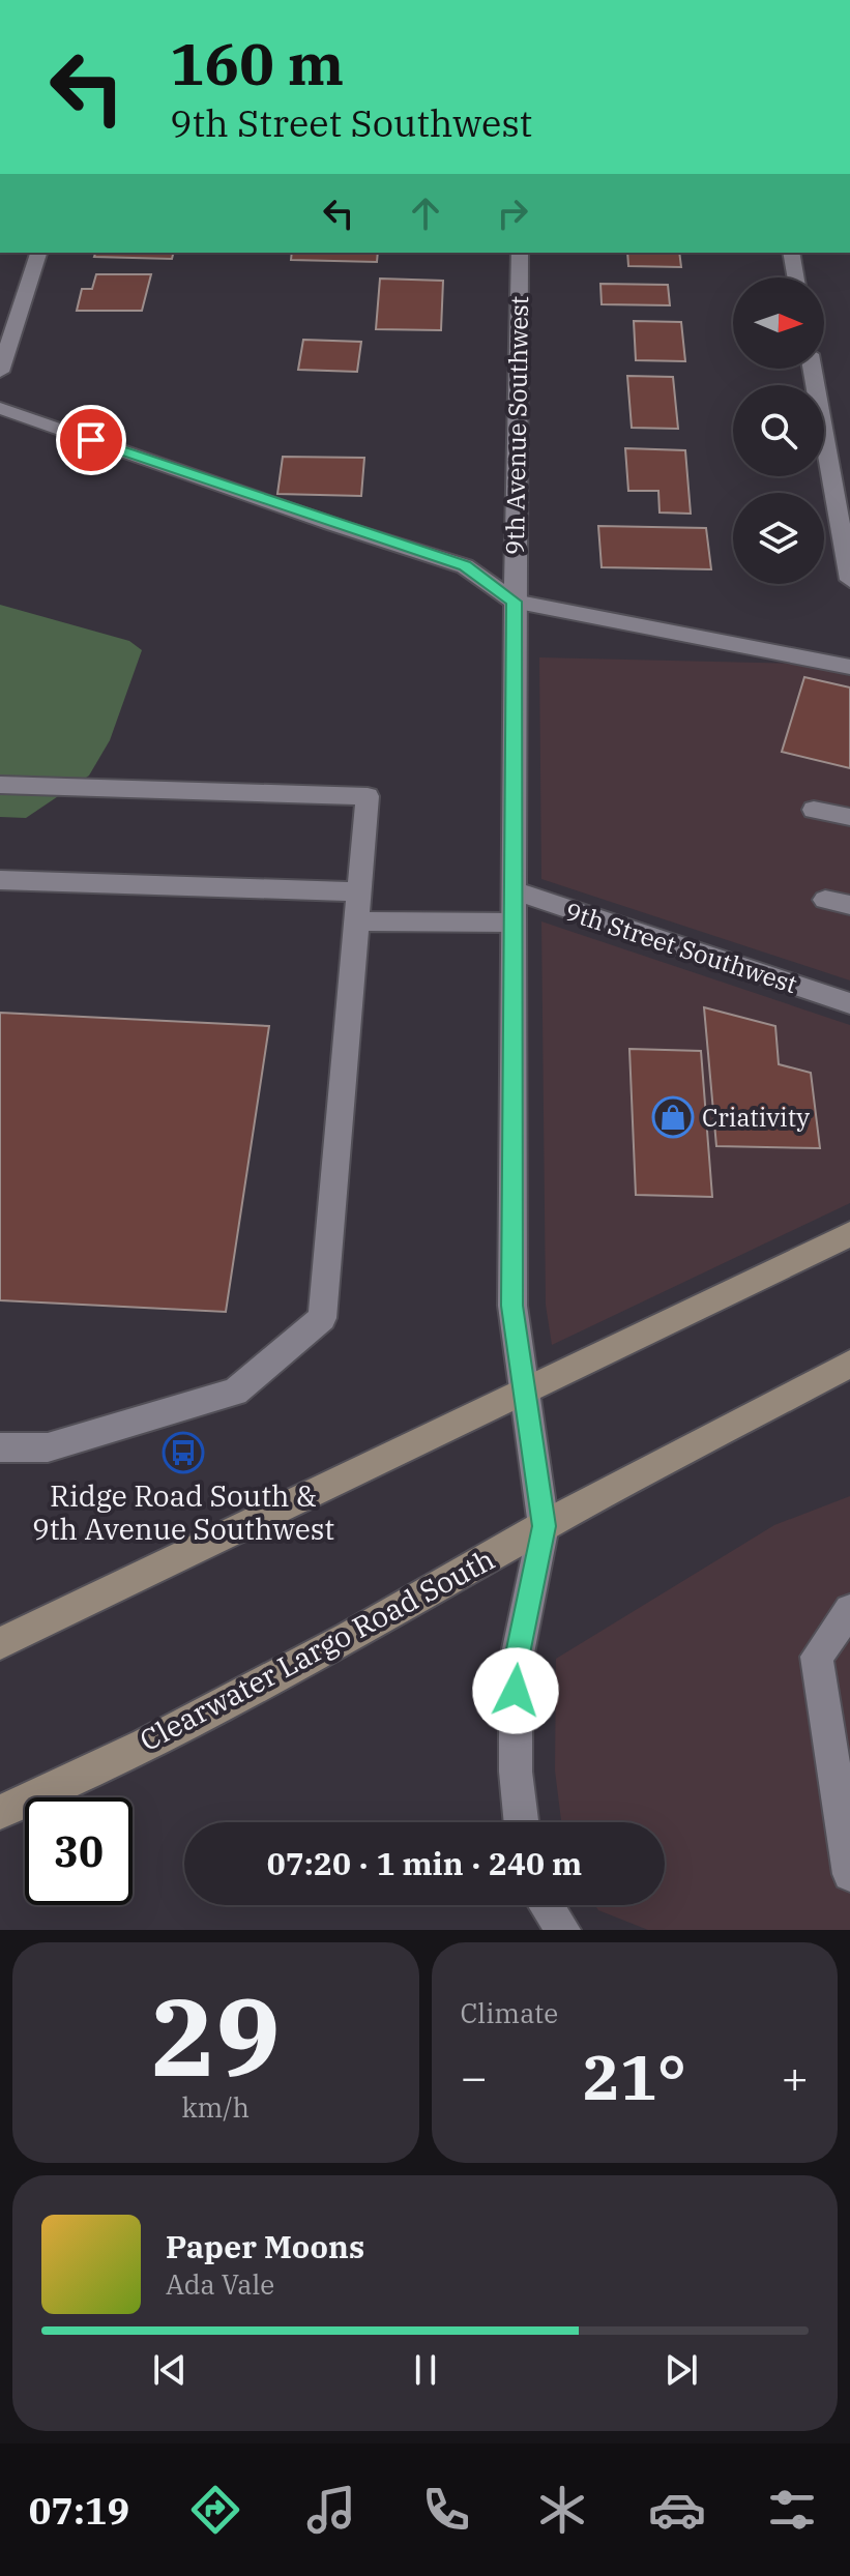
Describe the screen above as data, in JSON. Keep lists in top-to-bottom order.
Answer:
{
  "streets": {
    "main road": ["Clearwater Largo Road South"],
    "street": ["9th Avenue Southwest", "9th Street Southwest"]
  },
  "crossings": [
    ["9th Avenue Southwest", "9th Street Southwest"],
    ["9th Avenue Southwest", "Clearwater Largo Road South"]
  ],
  "places": {
    "shop": ["Criativity"],
    "bus stop": ["Ridge Road South & 9th Avenue Southwest"]
  },
  "north": "right",
  "page": {
    "turn": ["160 m", "9th Street Southwest"],
    "limit": "30",
    "trip": "07:20 · 1 min · 240 m",
    "tile": [
      ["29", "km/h"],
      "Climate"
    ],
    "heat": ["−", "21°", "+"],
    "song": ["Paper Moons", "Ada Vale"],
    "tabs": "07:19"
  }
}
